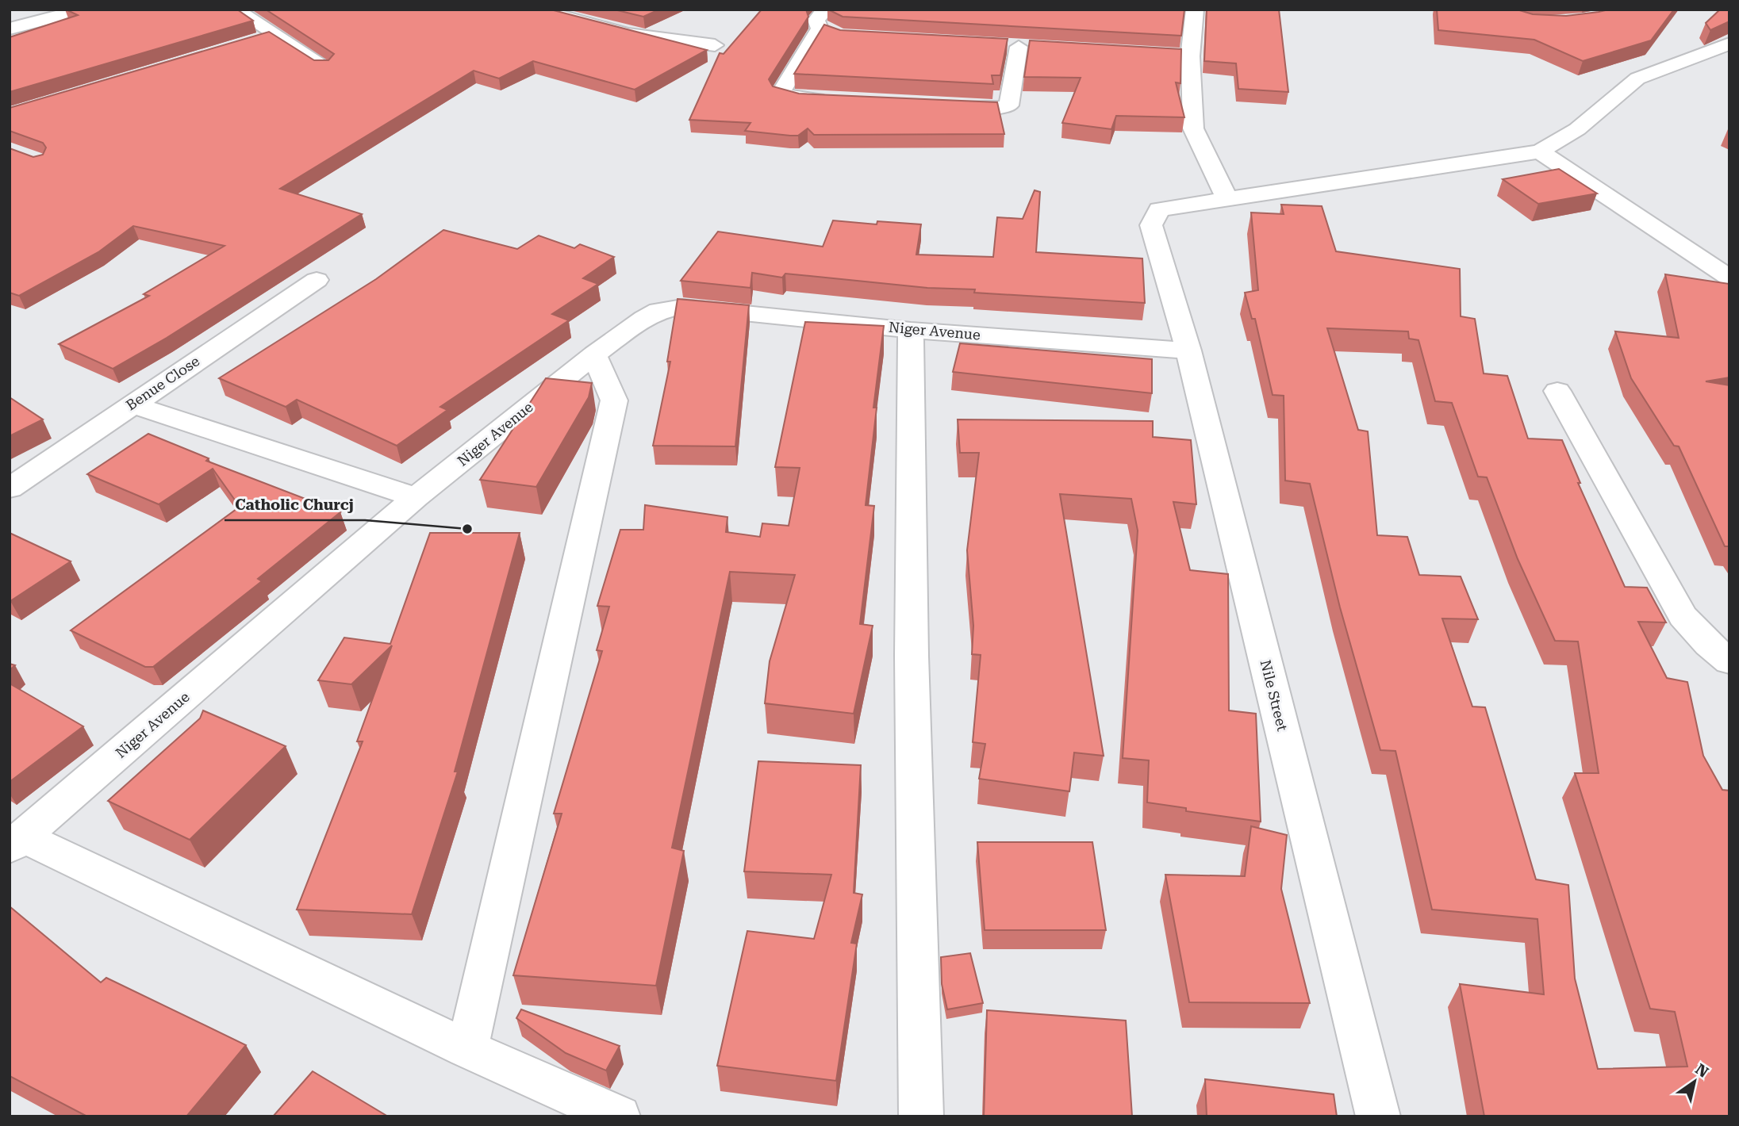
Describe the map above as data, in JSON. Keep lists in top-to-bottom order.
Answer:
{
  "streets": {
    "street": ["Niger Avenue", "Benue Close", "Nile Street"]
  },
  "crossings": [
    ["Niger Avenue", "Nile Street"]
  ],
  "places": ["Catholic Churcj"],
  "north": "top right"
}
